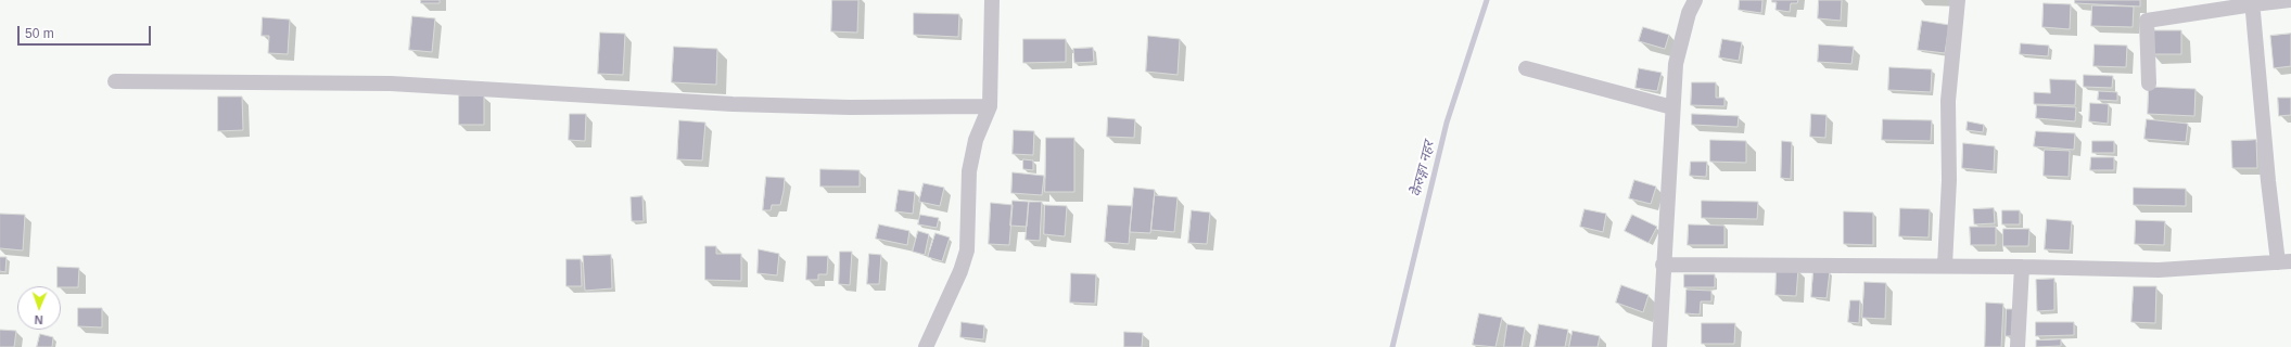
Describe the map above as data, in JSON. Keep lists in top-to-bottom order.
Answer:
{
  "water": ["केेरुङ्गा नहर"],
  "scale_bar": "50 m",
  "north": "bottom"
}
